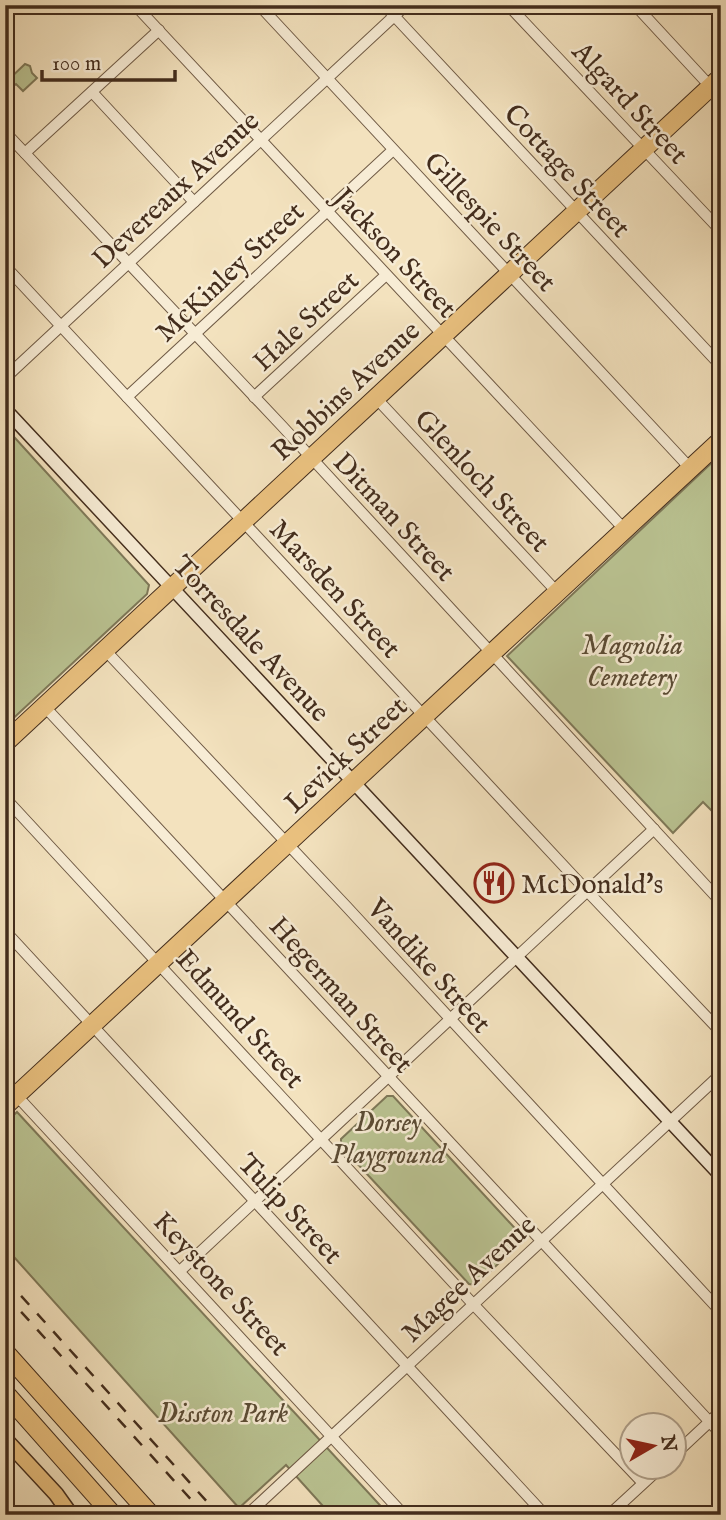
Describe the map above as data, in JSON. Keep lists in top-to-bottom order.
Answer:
{
  "streets": {
    "highway": ["Robbins Avenue", "Levick Street"],
    "street": [
      "Algard Street",
      "Cottage Street",
      "Devereaux Avenue",
      "Gillespie Street",
      "Jackson Street",
      "McKinley Street",
      "Hale Street",
      "Glenloch Street",
      "Ditman Street",
      "Marsden Street",
      "Torresdale Avenue",
      "Vandike Street",
      "Hegerman Street",
      "Edmund Street",
      "Tulip Street",
      "Magee Avenue",
      "Keystone Street"
    ]
  },
  "crossings": [
    ["Algard Street", "Robbins Avenue"],
    ["Cottage Street", "Devereaux Avenue"],
    ["Cottage Street", "Robbins Avenue"],
    ["Devereaux Avenue", "Gillespie Street"],
    ["Devereaux Avenue", "Jackson Street"],
    ["Devereaux Avenue", "Ditman Street"],
    ["Devereaux Avenue", "Marsden Street"],
    ["Gillespie Street", "McKinley Street"],
    ["Gillespie Street", "Robbins Avenue"],
    ["Gillespie Street", "Levick Street"],
    ["Jackson Street", "McKinley Street"],
    ["Jackson Street", "Hale Street"],
    ["Jackson Street", "Robbins Avenue"],
    ["Jackson Street", "Levick Street"],
    ["McKinley Street", "Ditman Street"],
    ["McKinley Street", "Marsden Street"],
    ["Hale Street", "Ditman Street"],
    ["Robbins Avenue", "Glenloch Street"],
    ["Robbins Avenue", "Ditman Street"],
    ["Robbins Avenue", "Marsden Street"],
    ["Robbins Avenue", "Torresdale Avenue"],
    ["Robbins Avenue", "Vandike Street"],
    ["Robbins Avenue", "Hegerman Street"],
    ["Glenloch Street", "Levick Street"],
    ["Ditman Street", "Levick Street"],
    ["Marsden Street", "Levick Street"],
    ["Torresdale Avenue", "Levick Street"],
    ["Torresdale Avenue", "Magee Avenue"],
    ["Levick Street", "Vandike Street"],
    ["Levick Street", "Hegerman Street"],
    ["Levick Street", "Edmund Street"],
    ["Levick Street", "Tulip Street"],
    ["Levick Street", "Keystone Street"],
    ["Vandike Street", "Magee Avenue"],
    ["Hegerman Street", "Magee Avenue"],
    ["Edmund Street", "Magee Avenue"],
    ["Tulip Street", "Magee Avenue"],
    ["Magee Avenue", "Keystone Street"]
  ],
  "parks": ["Magnolia Cemetery", "Dorsey Playground", "Disston Park"],
  "places": {
    "restaurant": ["McDonald's"]
  },
  "scale_bar": "100 m",
  "north": "right"
}
